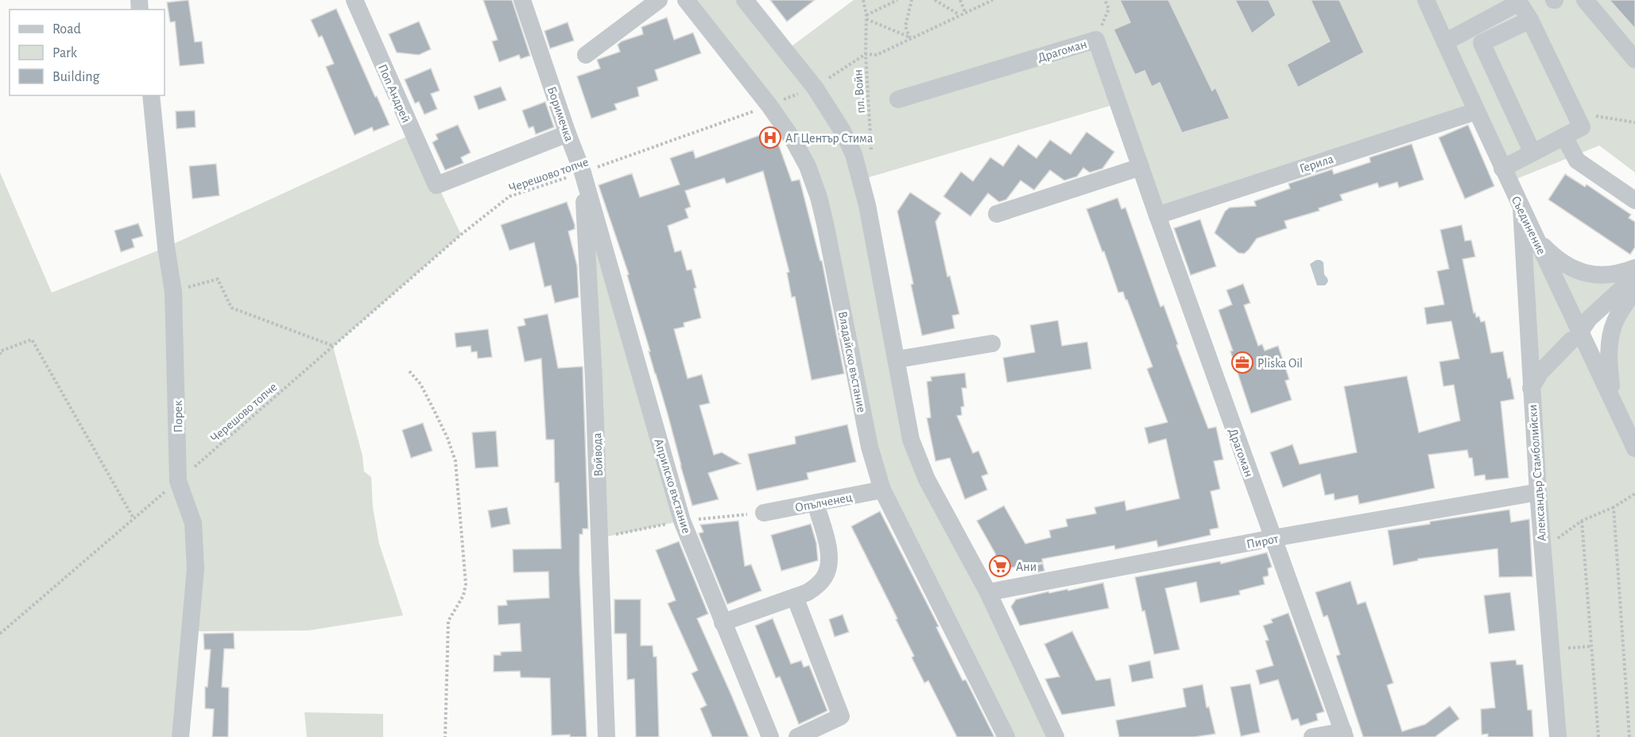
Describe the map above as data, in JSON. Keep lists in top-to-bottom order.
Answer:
{
  "streets": {
    "street": [
      "Драгоман",
      "Поп Андрей",
      "Боримечка",
      "Герила",
      "Съединение",
      "Владайско въстание",
      "Порек",
      "Войвода",
      "Александър Стамболийски",
      "Априлско въстание",
      "Опълченец",
      "Пирот"
    ],
    "path": ["пл. Войн", "Черешово топче"]
  },
  "crossings": [
    ["Драгоман", "Герила"],
    ["Драгоман", "Пирот"],
    ["пл. Войн", "Черешово топче"],
    ["Поп Андрей", "Боримечка"],
    ["Боримечка", "Черешово топче"],
    ["Боримечка", "Войвода"],
    ["Боримечка", "Априлско въстание"],
    ["Герила", "Съединение"],
    ["Черешово топче", "Владайско въстание"],
    ["Черешово топче", "Порек"],
    ["Черешово топче", "Войвода"],
    ["Съединение", "Александър Стамболийски"],
    ["Владайско въстание", "Опълченец"],
    ["Александър Стамболийски", "Пирот"]
  ],
  "places": {
    "hospital": ["АГ Център Стима"],
    "office": ["Pliska Oil"],
    "supermarket": ["Ани"]
  },
  "legend": ["Road", "Park", "Building"]
}
